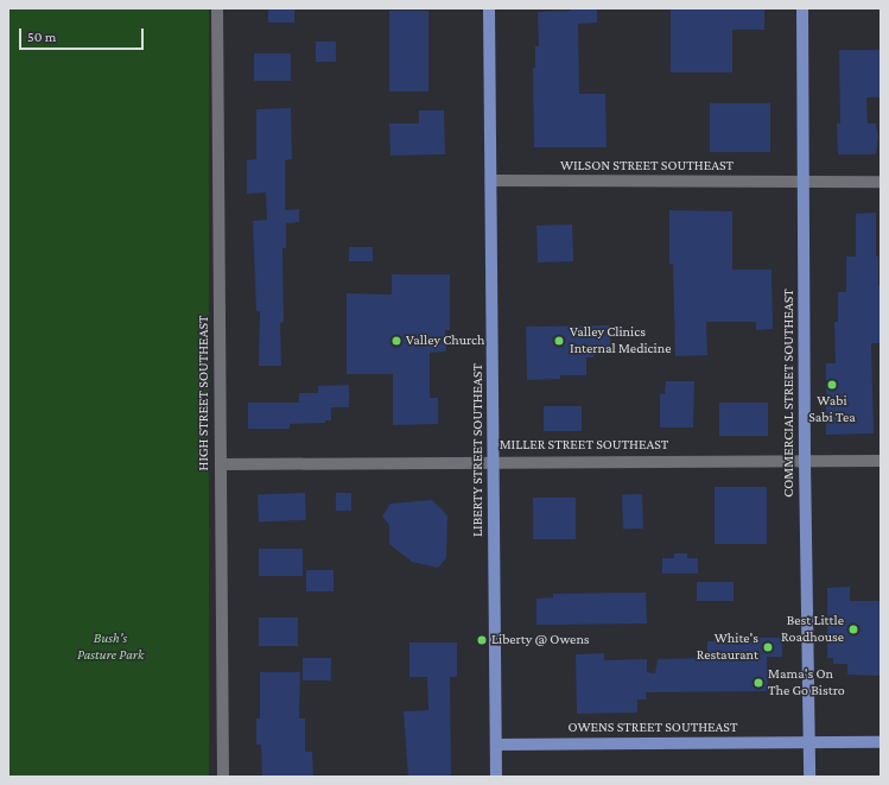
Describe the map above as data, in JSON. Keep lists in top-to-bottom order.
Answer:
{
  "streets": {
    "main road": ["COMMERCIAL STREET SOUTHEAST", "LIBERTY STREET SOUTHEAST", "OWENS STREET SOUTHEAST"],
    "street": ["WILSON STREET SOUTHEAST", "HIGH STREET SOUTHEAST", "MILLER STREET SOUTHEAST"]
  },
  "crossings": [
    ["WILSON STREET SOUTHEAST", "COMMERCIAL STREET SOUTHEAST"],
    ["WILSON STREET SOUTHEAST", "LIBERTY STREET SOUTHEAST"],
    ["HIGH STREET SOUTHEAST", "MILLER STREET SOUTHEAST"],
    ["COMMERCIAL STREET SOUTHEAST", "MILLER STREET SOUTHEAST"],
    ["COMMERCIAL STREET SOUTHEAST", "OWENS STREET SOUTHEAST"],
    ["MILLER STREET SOUTHEAST", "LIBERTY STREET SOUTHEAST"],
    ["LIBERTY STREET SOUTHEAST", "OWENS STREET SOUTHEAST"]
  ],
  "parks": ["Bush's Pasture Park"],
  "places": [
    "Valley Church",
    "Valley Clinics Internal Medicine",
    "Wabi Sabi Tea",
    "Best Little Roadhouse",
    "Liberty @ Owens",
    "White's Restaurant",
    "Mama's On The Go Bistro"
  ],
  "scale_bar": "50 m"
}
